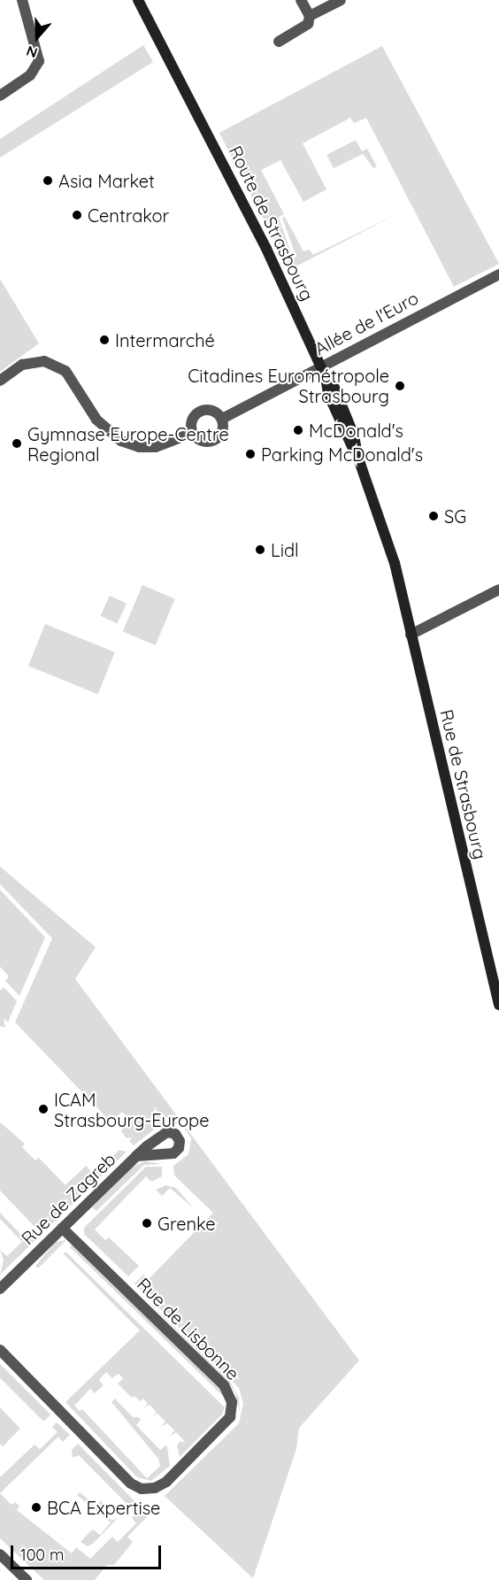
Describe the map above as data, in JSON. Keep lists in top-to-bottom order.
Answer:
{
  "streets": {
    "main road": ["Route de Strasbourg", "Rue de Strasbourg"],
    "street": ["Allée de l'Euro", "Rue de Zagreb", "Rue de Lisbonne"]
  },
  "crossings": [
    ["Route de Strasbourg", "Allée de l'Euro"],
    ["Route de Strasbourg", "Rue de Strasbourg"],
    ["Rue de Zagreb", "Rue de Lisbonne"]
  ],
  "places": [
    "Asia Market",
    "Centrakor",
    "Intermarché",
    "Citadines Eurométropole Strasbourg",
    "McDonald's",
    "Gymnase Europe-Centre Regional",
    "Parking McDonald's",
    "SG",
    "Lidl",
    "ICAM Strasbourg-Europe",
    "Grenke",
    "BCA Expertise"
  ],
  "scale_bar": "100 m",
  "north": "bottom"
}
